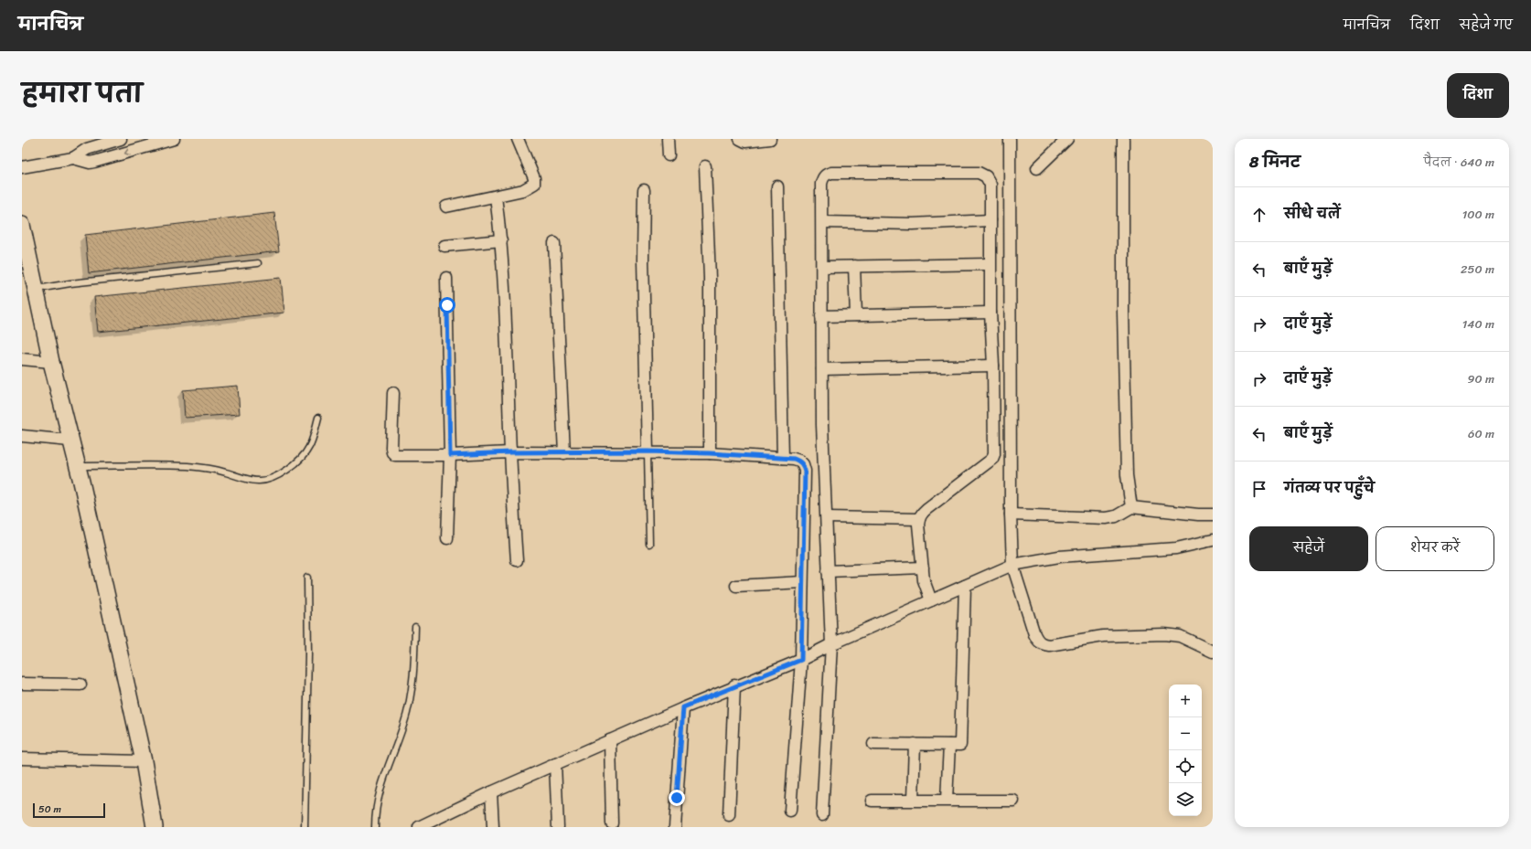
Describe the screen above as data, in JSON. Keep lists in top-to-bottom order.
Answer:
{
  "scale_bar": "50 m",
  "page": {
    "header": "मानचित्र",
    "nav": ["मानचित्र", "दिशा", "सहेजे गए"],
    "title": "हमारा पता",
    "buttons": [
      "दिशा",
      ["सहेजें", "शेयर करें"]
    ],
    "heading": ["8 मिनट", "पैदल · 640 m"],
    "list": [
      ["सीधे चलें", "100 m"],
      ["बाएँ मुड़ें", "250 m"],
      ["दाएँ मुड़ें", "140 m"],
      ["दाएँ मुड़ें", "90 m"],
      ["बाएँ मुड़ें", "60 m"],
      "गंतव्य पर पहुँचे"
    ],
    "map_buttons": ["+", "−"],
    "scale": "50 m"
  }
}
